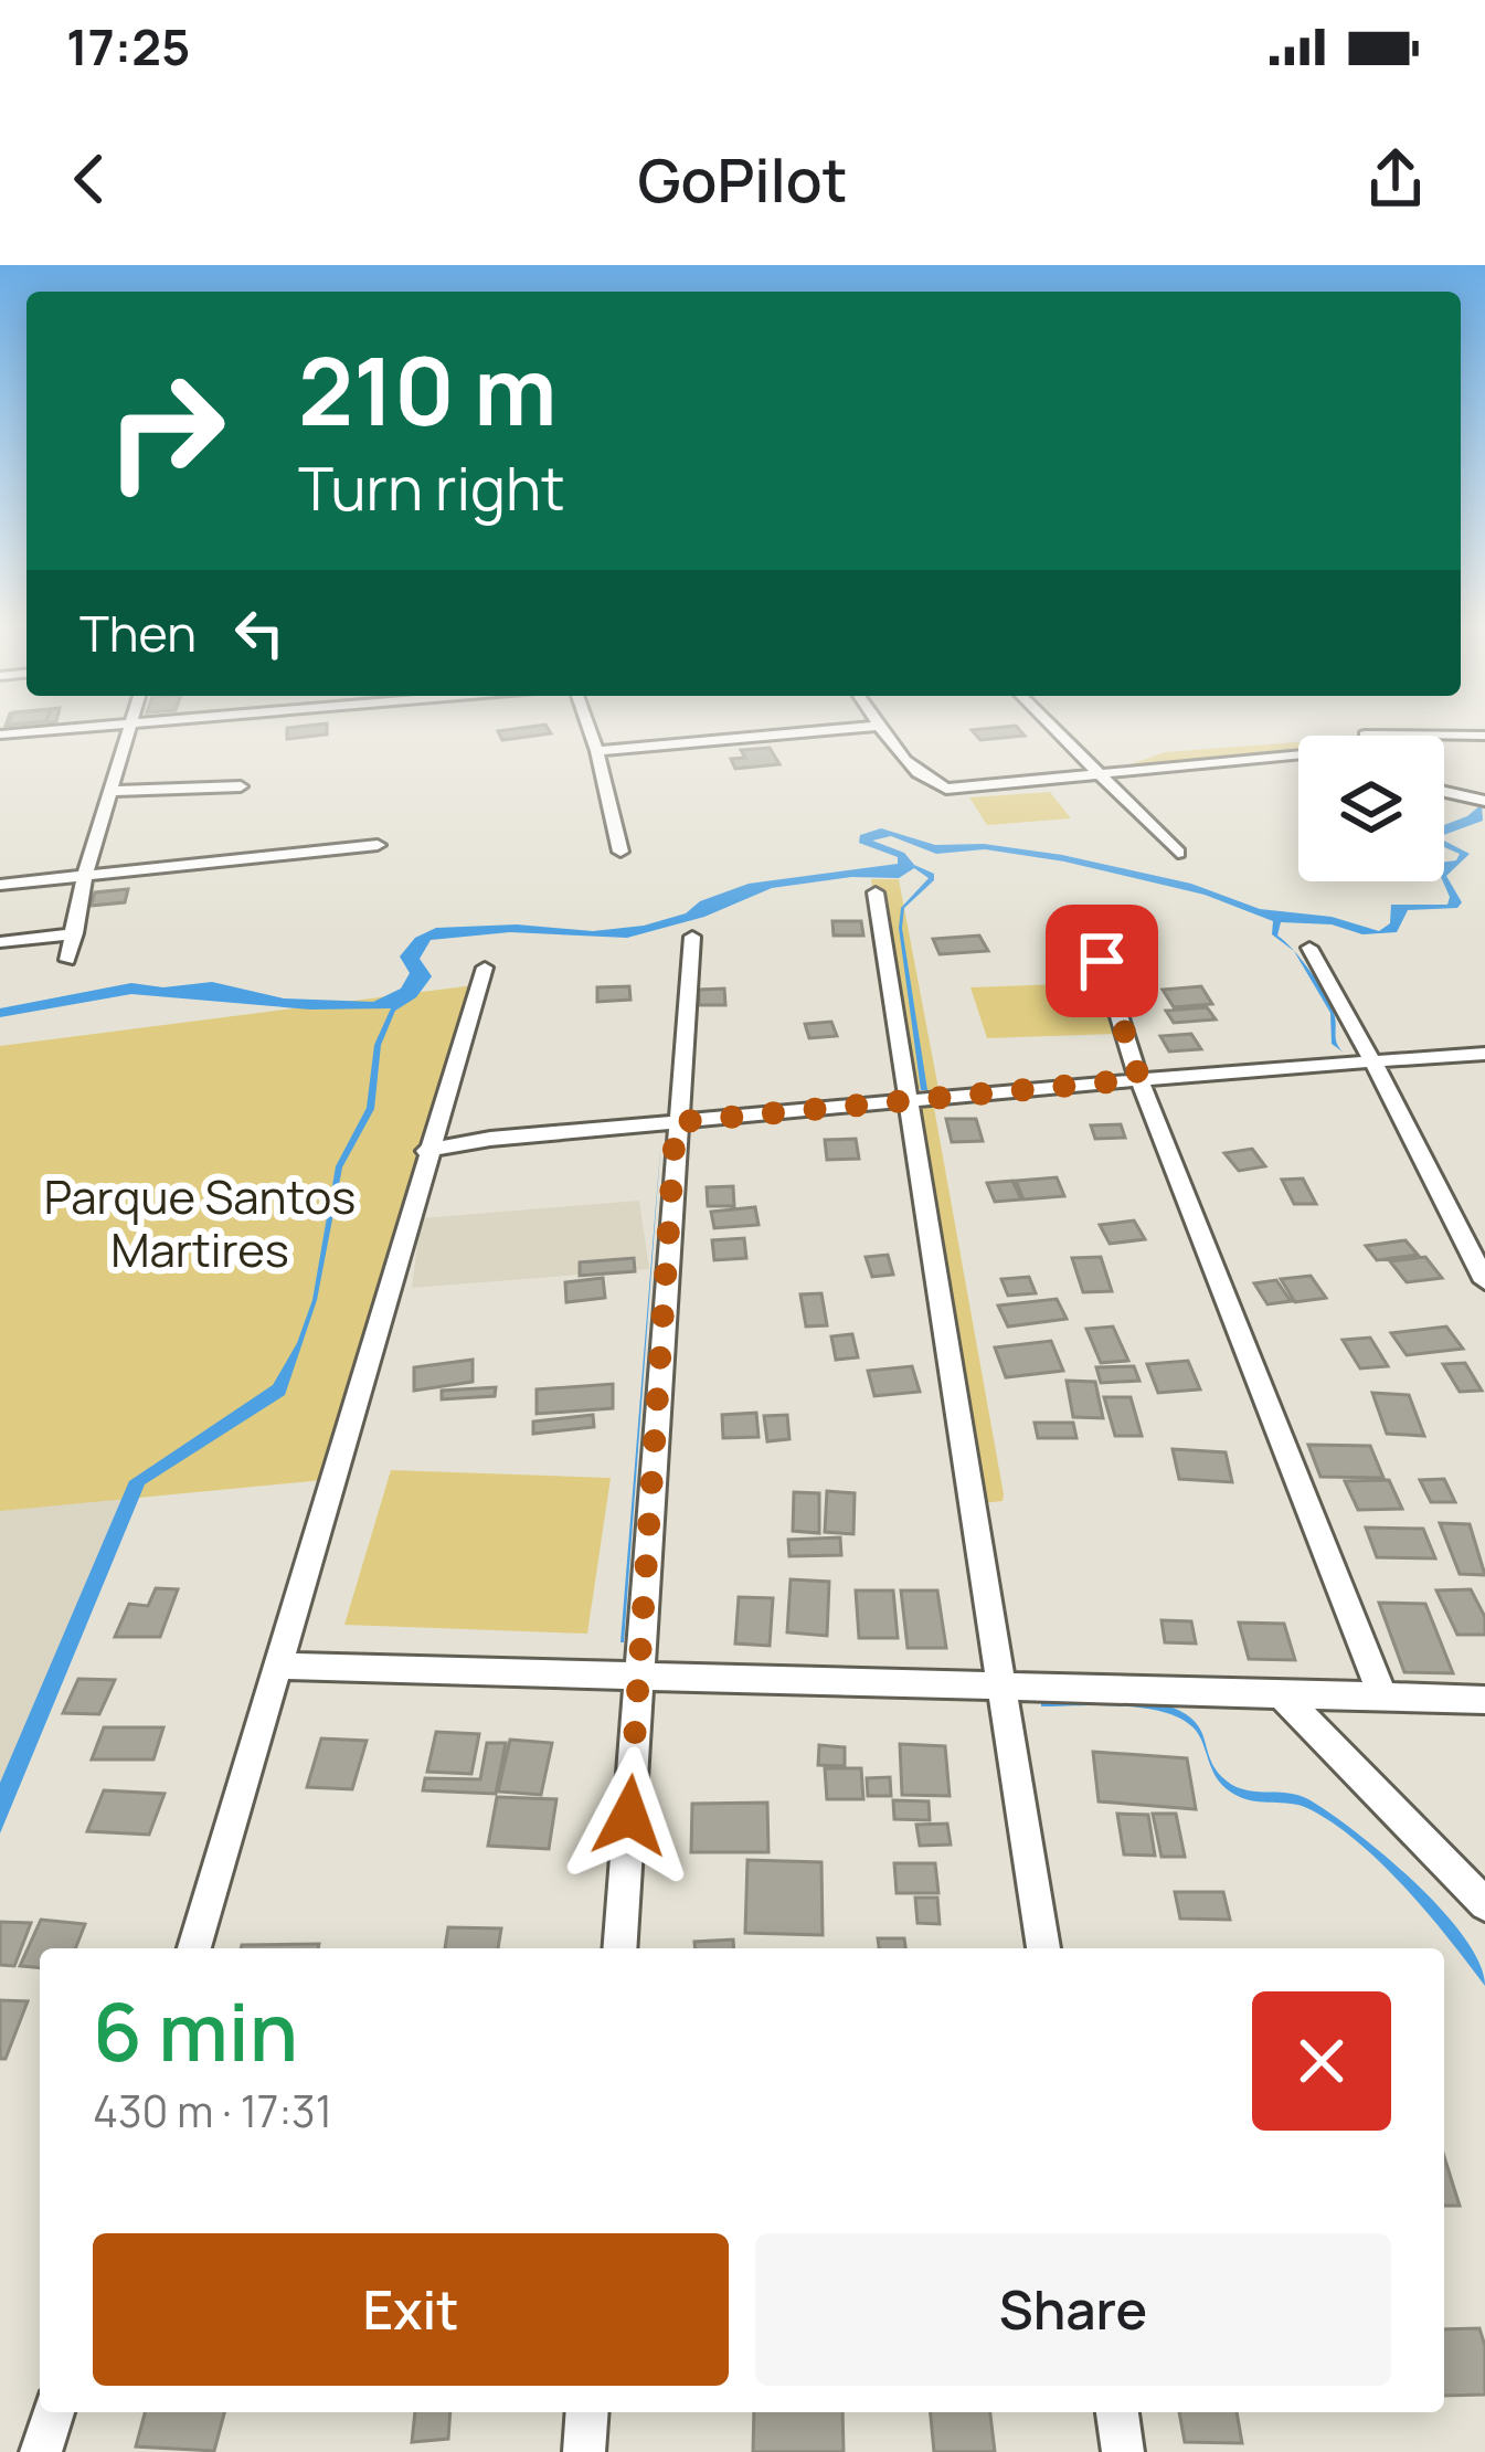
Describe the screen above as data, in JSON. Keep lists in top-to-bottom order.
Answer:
{
  "parks": ["Parque Santos Martires"],
  "page": {
    "status": "17:25",
    "header": "GoPilot",
    "turn": ["210 m", "Turn right"],
    "then": "Then",
    "heading": ["6 min", "430 m · 17:31"],
    "buttons": ["Exit", "Share"]
  }
}
